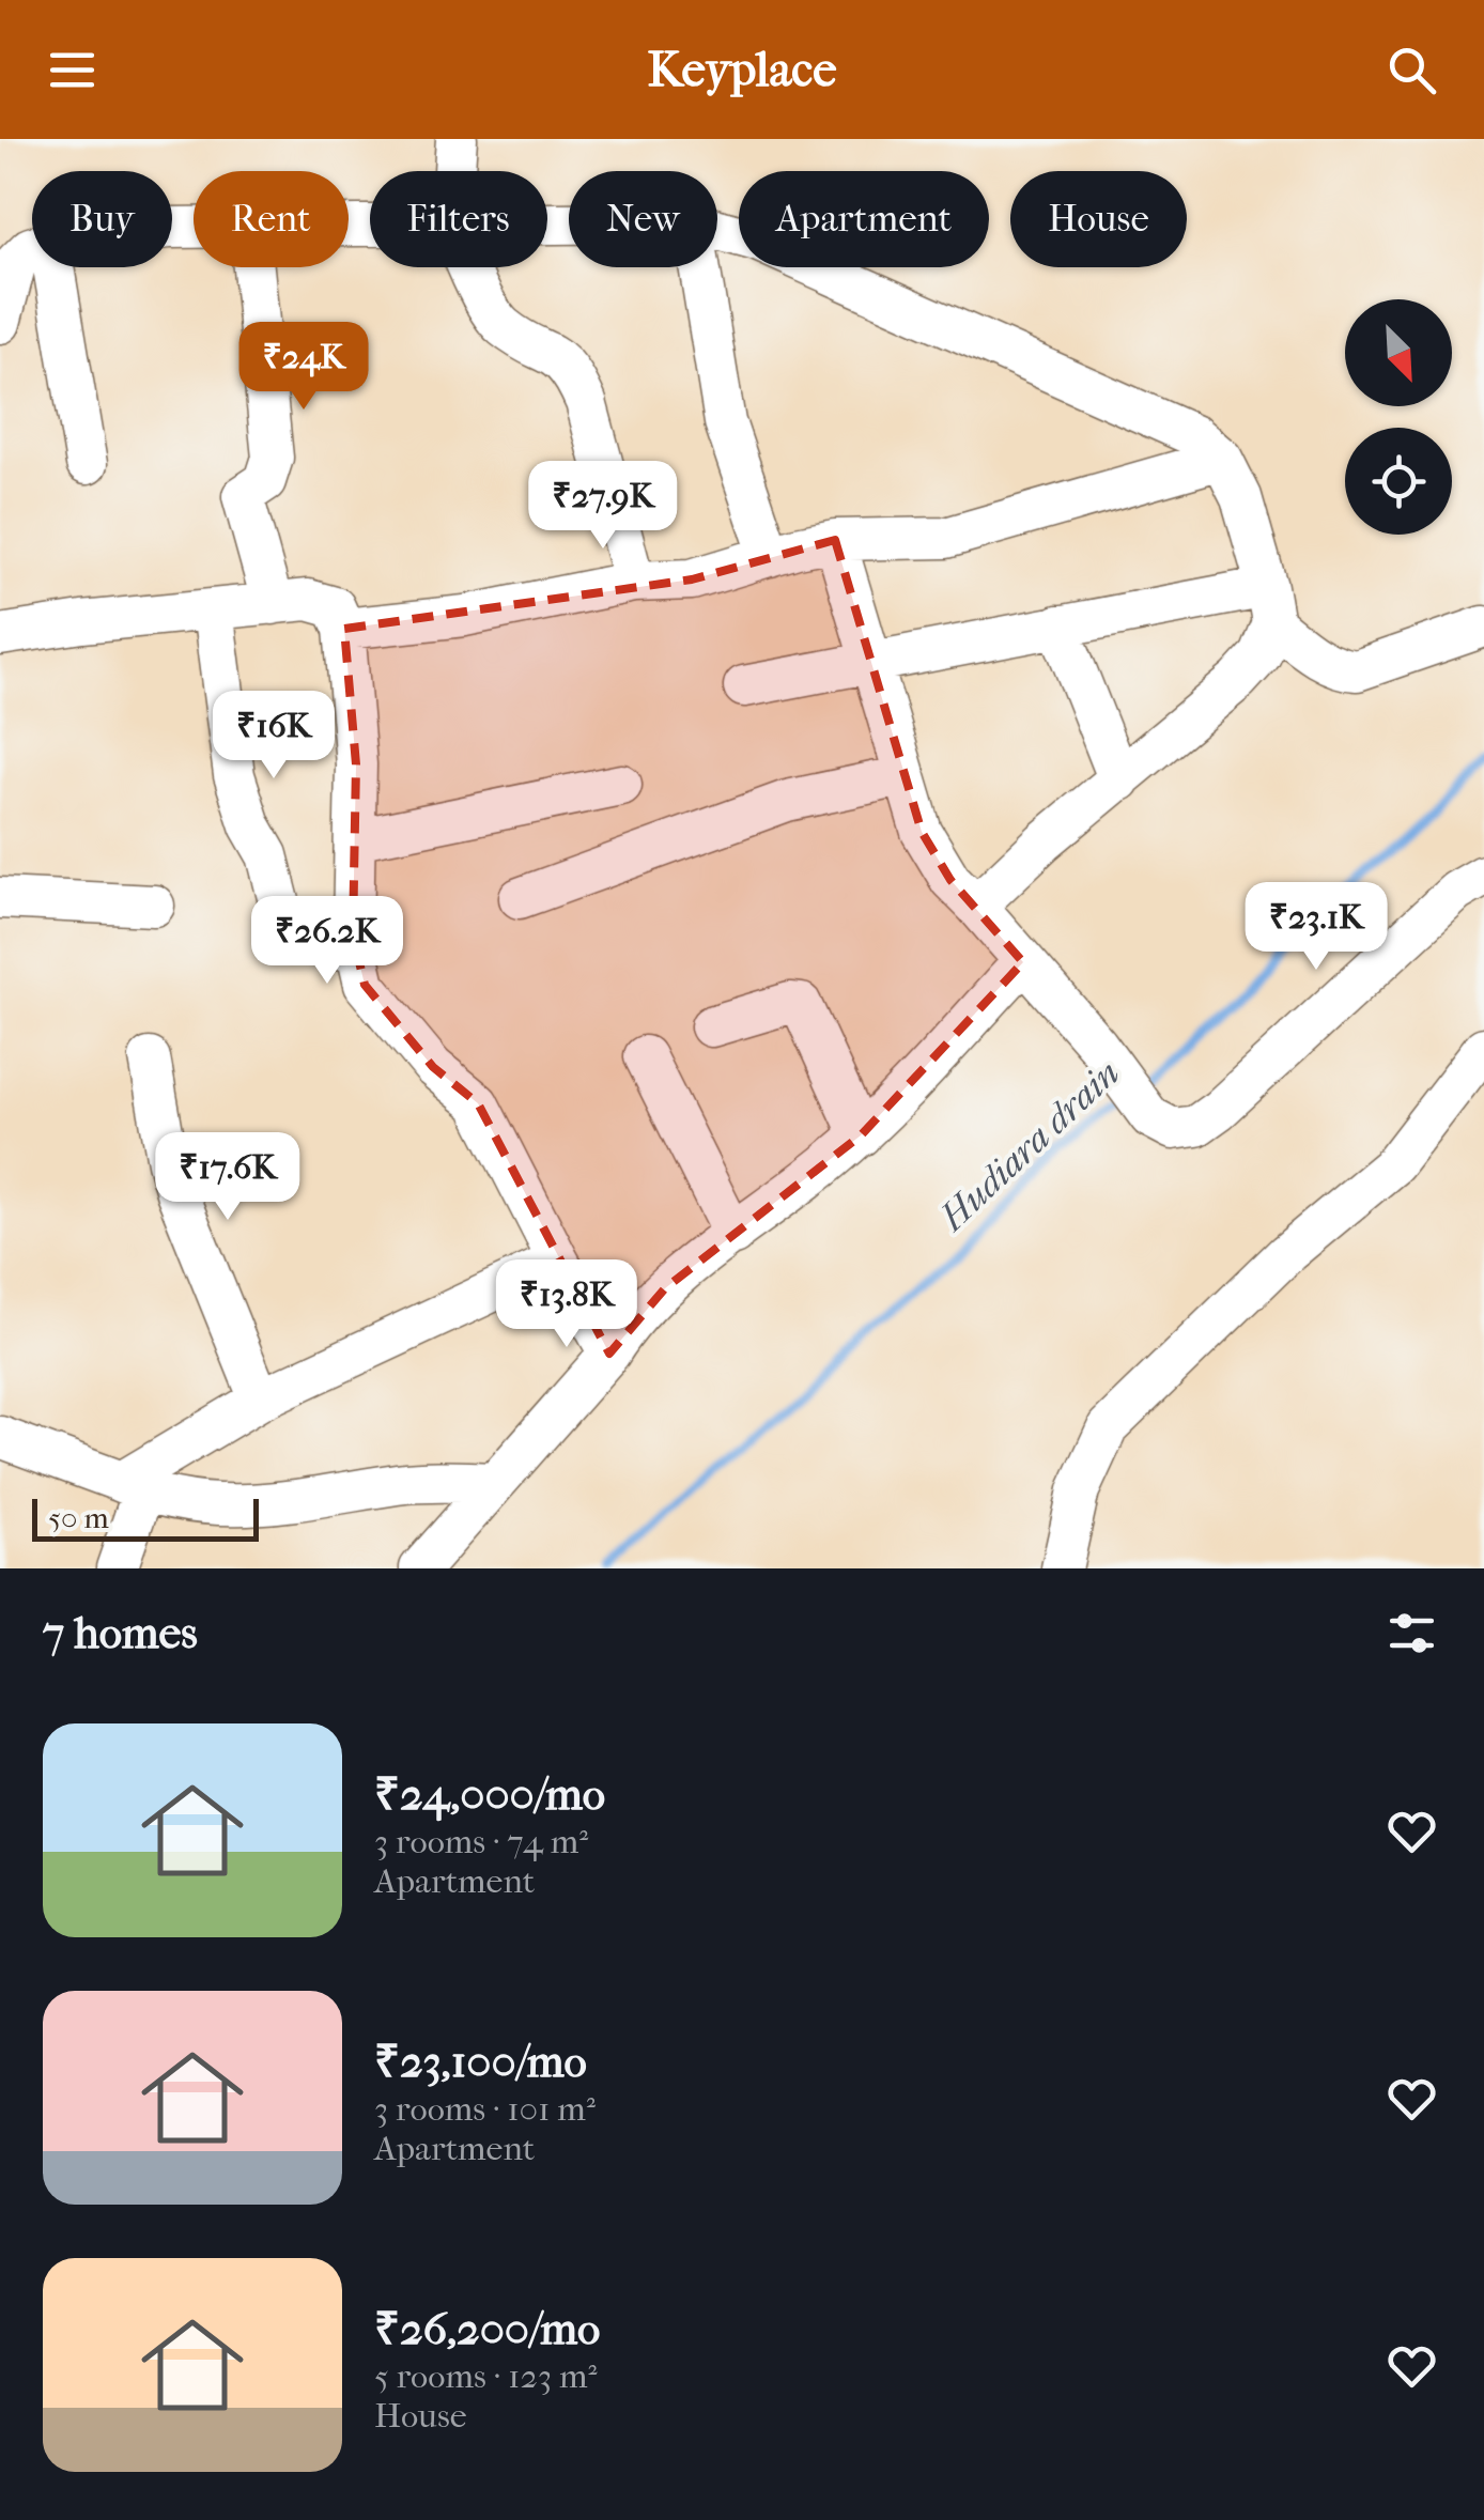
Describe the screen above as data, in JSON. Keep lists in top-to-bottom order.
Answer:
{
  "water": ["Hudiara drain"],
  "scale_bar": "50 m",
  "north": "bottom right",
  "page": {
    "header": "Keyplace",
    "chip": [
      "Buy",
      "Rent",
      "Filters",
      "New",
      "Apartment",
      "House"
    ],
    "price": [
      "₹24K",
      "₹27.9K",
      "₹16K",
      "₹23.1K",
      "₹26.2K",
      "₹17.6K",
      "₹13.8K"
    ],
    "scale": "50 m",
    "heading": "7 homes",
    "list": [
      {
        "name": "₹24,000/mo",
        "note": "3 rooms · 74 m² · Apartment"
      },
      {
        "name": "₹23,100/mo",
        "note": "3 rooms · 101 m² · Apartment"
      },
      {
        "name": "₹26,200/mo",
        "note": "5 rooms · 123 m² · House"
      }
    ]
  }
}
